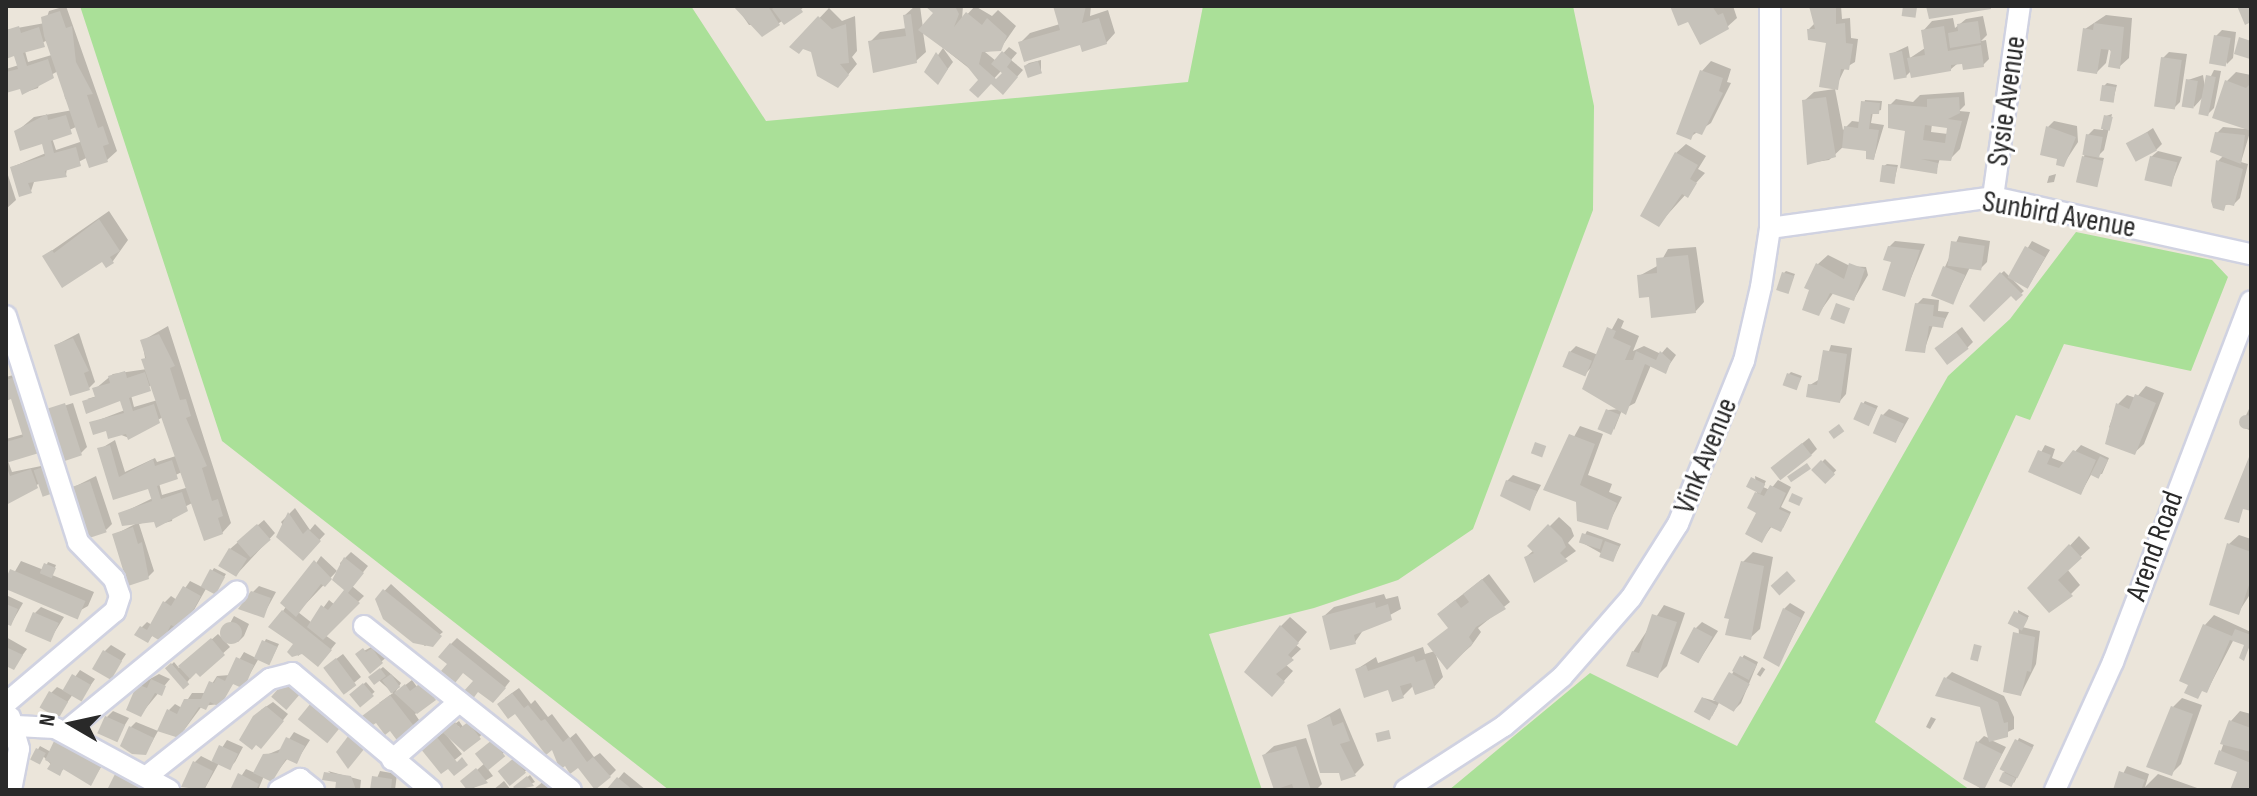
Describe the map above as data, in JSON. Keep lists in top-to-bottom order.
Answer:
{
  "streets": {
    "street": [
      "Sysie Avenue",
      "Sunbird Avenue",
      "Vink Avenue",
      "Arend Road"
    ]
  },
  "crossings": [
    ["Sysie Avenue", "Sunbird Avenue"],
    ["Sunbird Avenue", "Vink Avenue"]
  ],
  "north": "left"
}
